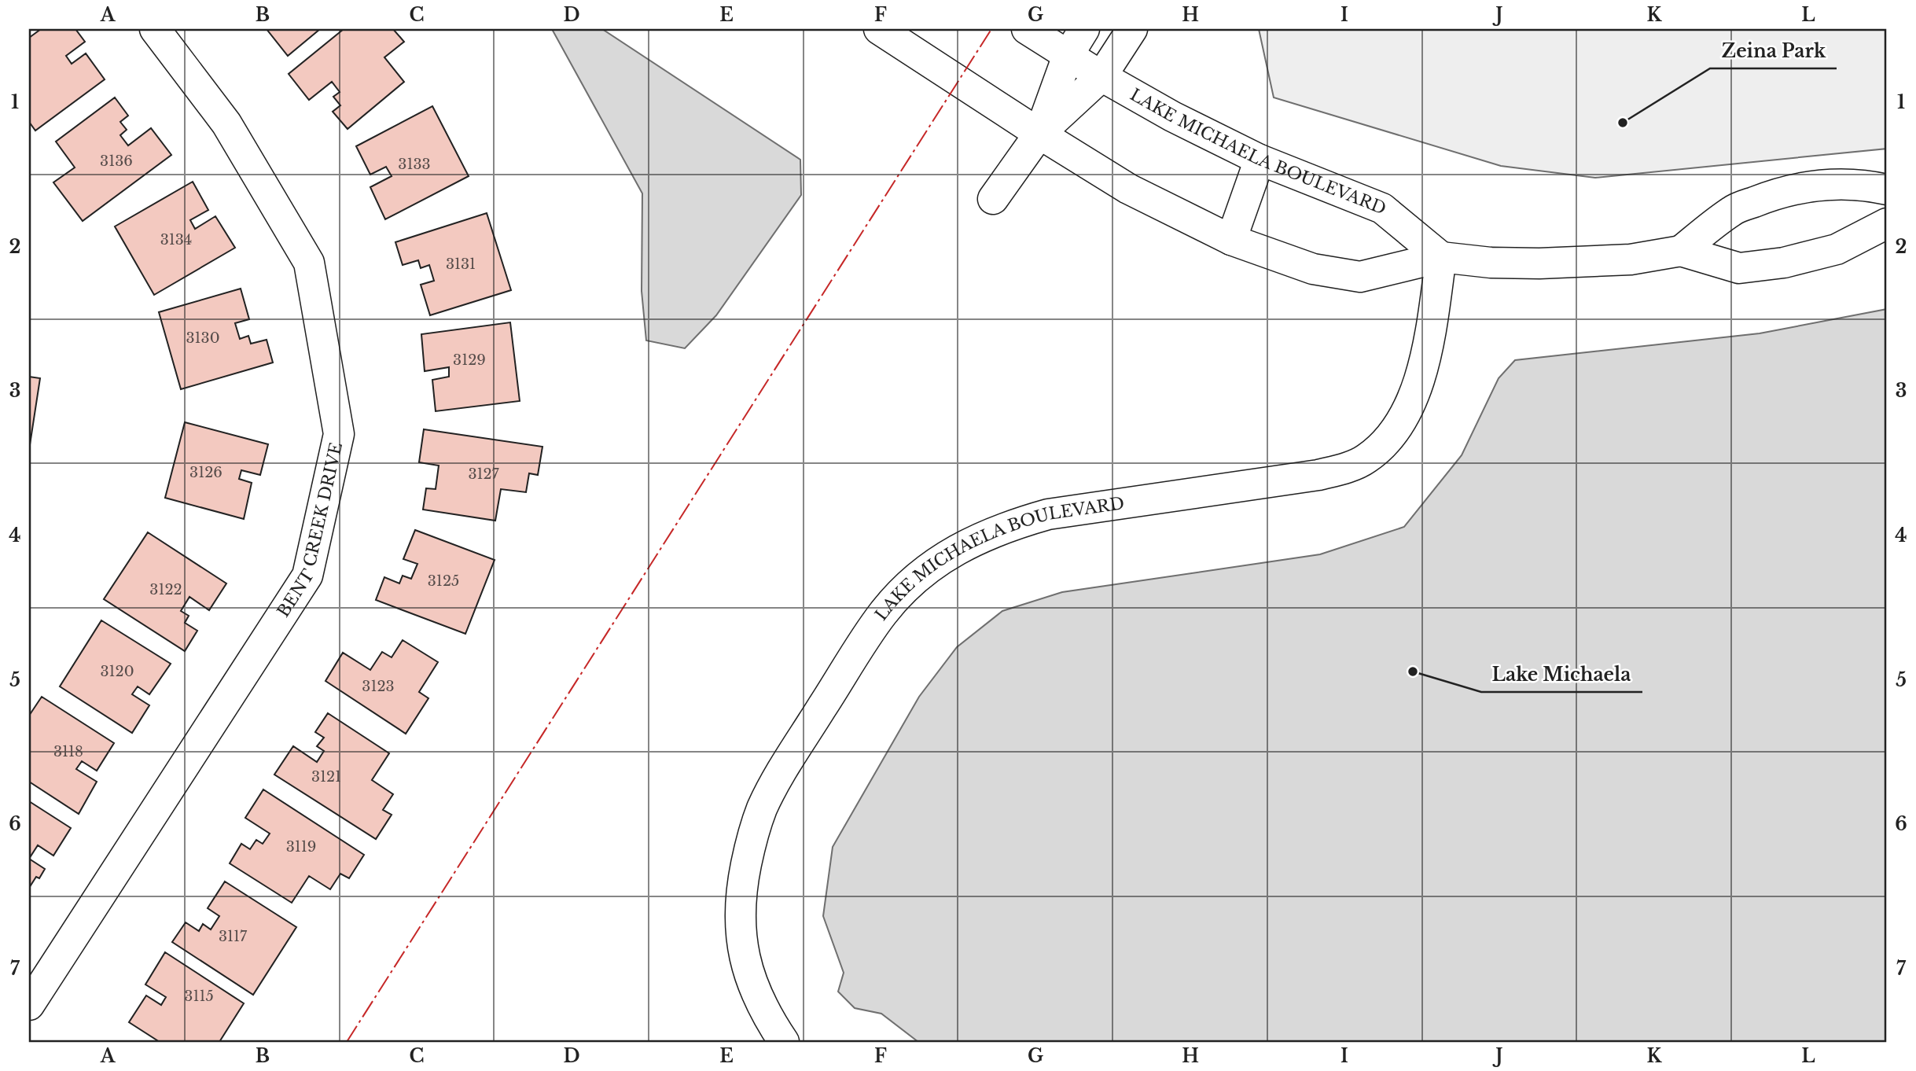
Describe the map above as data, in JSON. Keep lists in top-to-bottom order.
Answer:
{
  "streets": {
    "street": ["LAKE MICHAELA BOULEVARD", "BENT CREEK DRIVE"]
  },
  "places": ["Zeina Park", "Lake Michaela"],
  "house_numbers": [
    "3136",
    "3133",
    "3134",
    "3131",
    "3130",
    "3129",
    "3126",
    "3127",
    "3125",
    "3122",
    "3120",
    "3123",
    "3118",
    "3121",
    "3119",
    "3117",
    "3115"
  ],
  "grid": {
    "columns": [
      "A",
      "B",
      "C",
      "D",
      "E",
      "F",
      "G",
      "H",
      "I",
      "J",
      "K",
      "L"
    ],
    "rows": [
      "1",
      "2",
      "3",
      "4",
      "5",
      "6",
      "7"
    ]
  }
}
